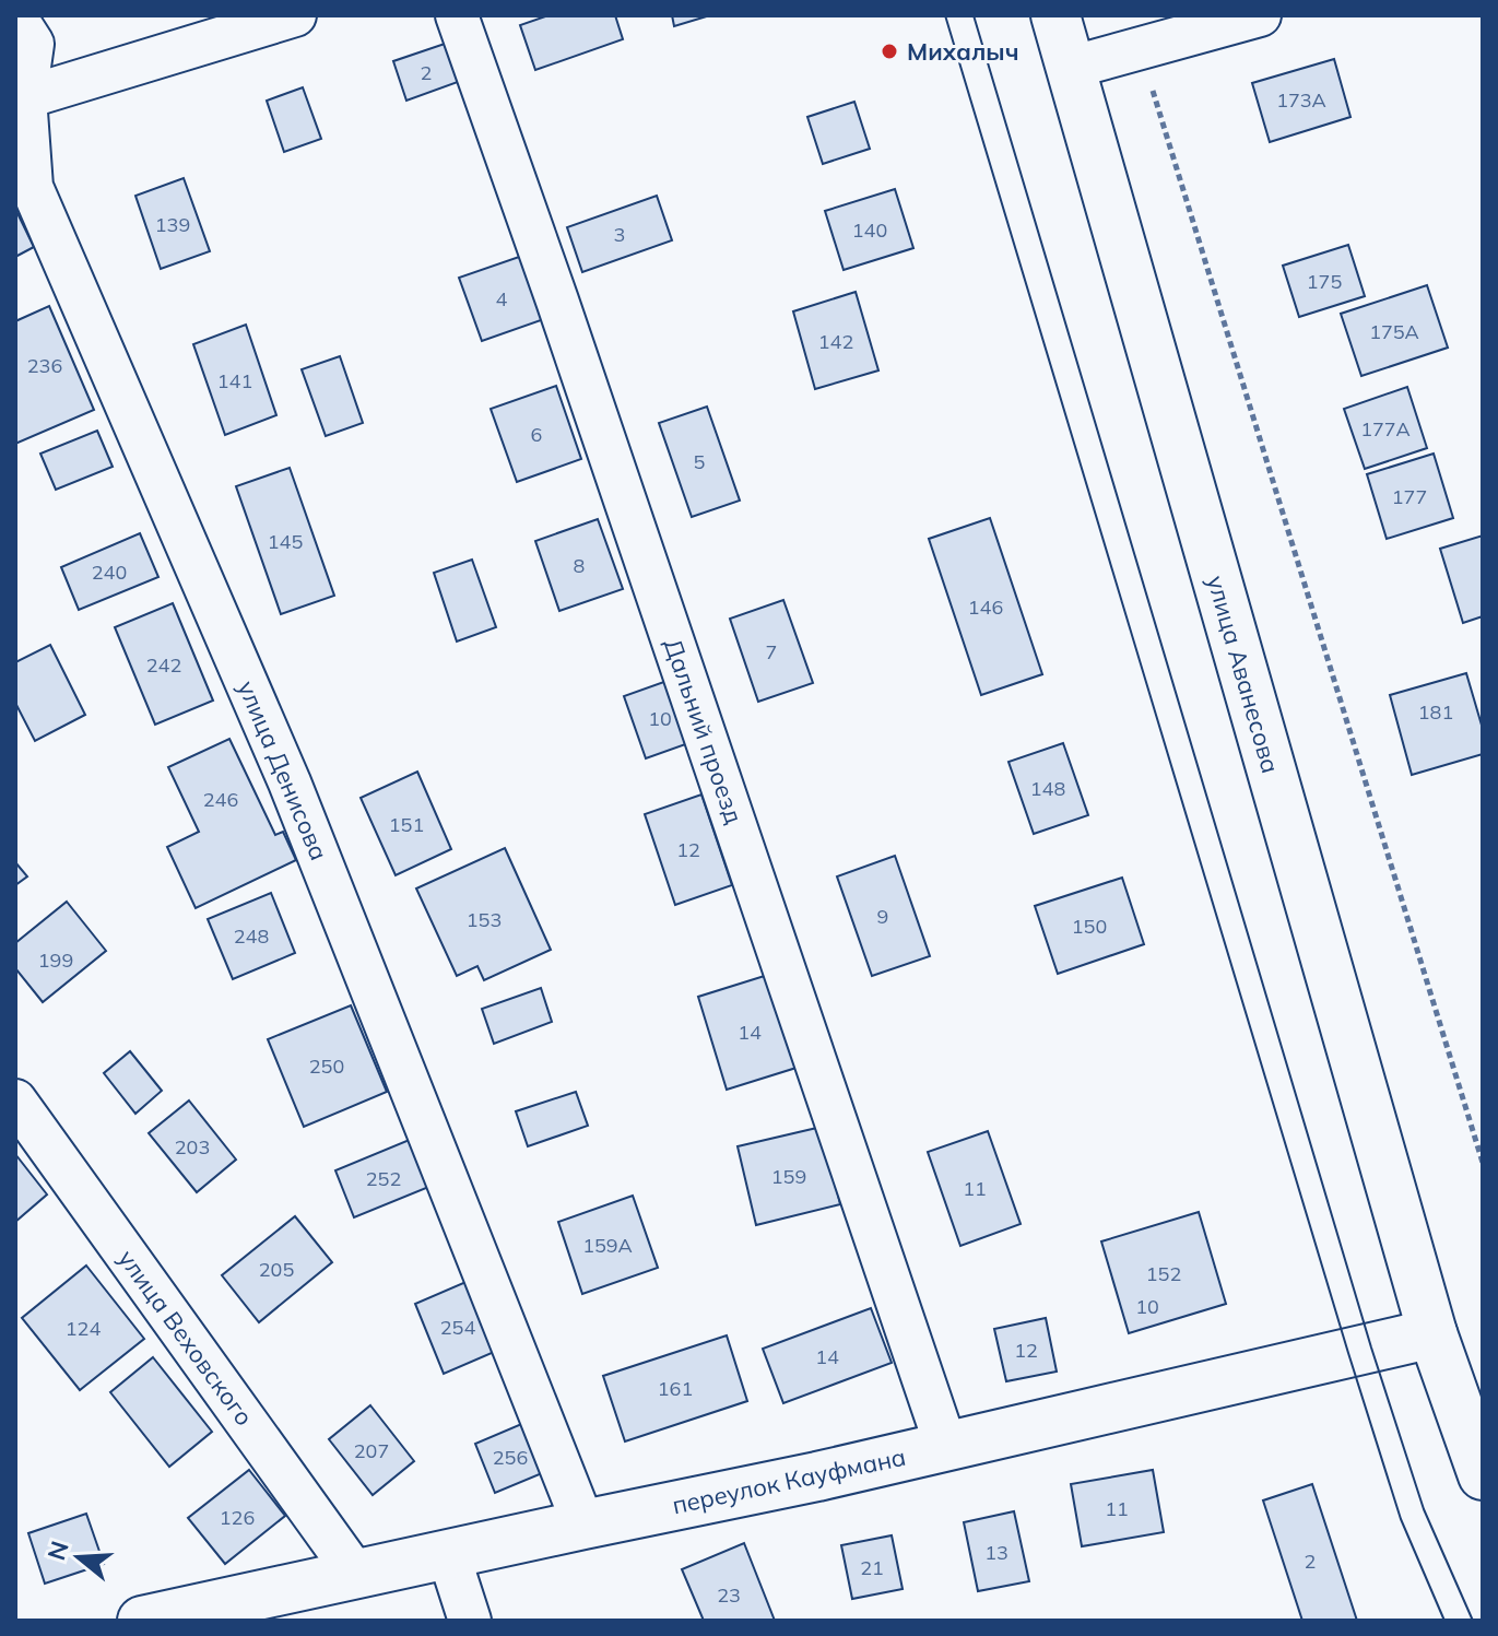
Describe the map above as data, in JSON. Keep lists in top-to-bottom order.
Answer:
{
  "streets": {
    "main road": ["улица Аванесова", "переулок Кауфмана"],
    "street": ["Дальний проезд", "улица Денисова", "улица Веховского"]
  },
  "crossings": [
    ["улица Аванесова", "переулок Кауфмана"],
    ["Дальний проезд", "переулок Кауфмана"],
    ["улица Денисова", "переулок Кауфмана"],
    ["улица Веховского", "переулок Кауфмана"]
  ],
  "places": ["Михалыч"],
  "house_numbers": [
    "2",
    "173А",
    "139",
    "140",
    "3",
    "175",
    "4",
    "175А",
    "142",
    "236",
    "141",
    "177А",
    "6",
    "5",
    "177",
    "145",
    "8",
    "240",
    "146",
    "7",
    "242",
    "181",
    "10",
    "148",
    "246",
    "151",
    "12",
    "9",
    "153",
    "150",
    "248",
    "199",
    "14",
    "250",
    "203",
    "159",
    "252",
    "11",
    "159А",
    "205",
    "152",
    "10",
    "254",
    "124",
    "12",
    "14",
    "161",
    "207",
    "256",
    "11",
    "126",
    "13",
    "2",
    "21",
    "23"
  ],
  "north": "left"
}
